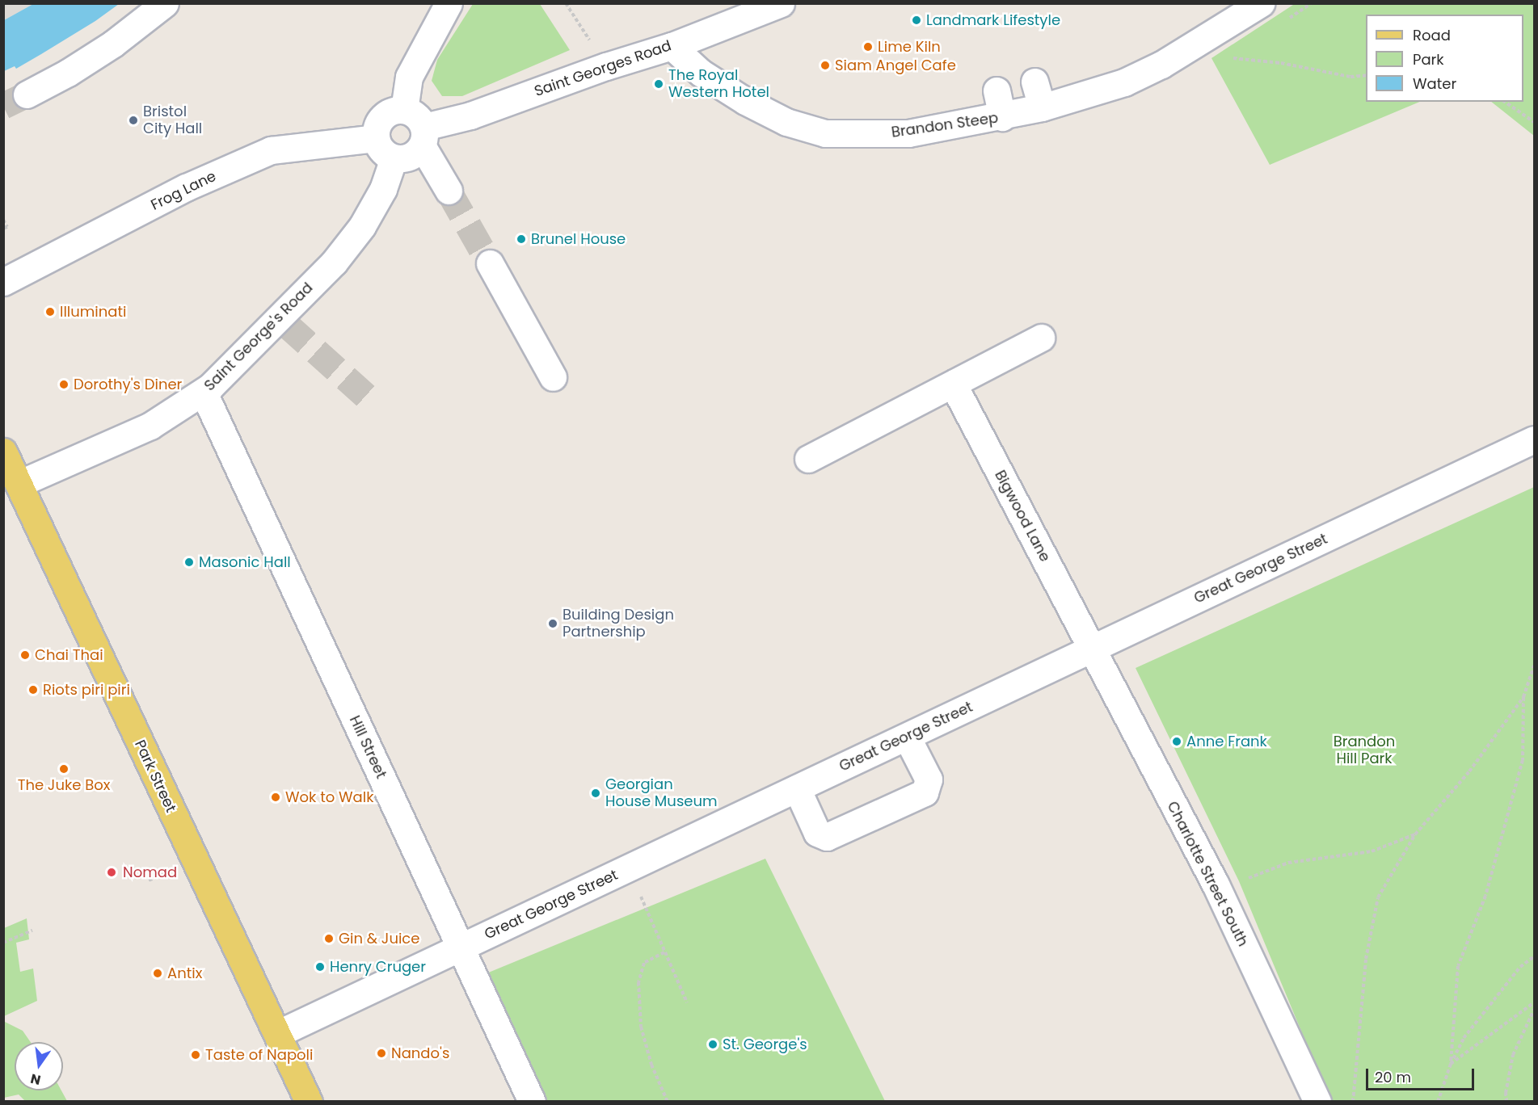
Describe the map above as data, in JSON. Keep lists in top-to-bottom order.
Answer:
{
  "streets": {
    "main road": ["Park Street"],
    "street": [
      "Saint Georges Road",
      "Brandon Steep",
      "Frog Lane",
      "Saint George's Road",
      "Bigwood Lane",
      "Great George Street",
      "Hill Street",
      "Charlotte Street South"
    ]
  },
  "crossings": [
    ["Saint Georges Road", "Brandon Steep"],
    ["Saint Georges Road", "Frog Lane"],
    ["Saint Georges Road", "Saint George's Road"],
    ["Frog Lane", "Saint George's Road"],
    ["Saint George's Road", "Hill Street"],
    ["Saint George's Road", "Park Street"],
    ["Bigwood Lane", "Great George Street"],
    ["Bigwood Lane", "Charlotte Street South"],
    ["Great George Street", "Hill Street"],
    ["Great George Street", "Park Street"],
    ["Great George Street", "Charlotte Street South"]
  ],
  "parks": ["Brandon Hill Park"],
  "places": [
    "Landmark Lifestyle",
    "Lime Kiln",
    "Siam Angel Cafe",
    "The Royal Western Hotel",
    "Bristol City Hall",
    "Brunel House",
    "Illuminati",
    "Dorothy's Diner",
    "Masonic Hall",
    "Building Design Partnership",
    "Chai Thai",
    "Riots piri piri",
    "Anne Frank",
    "The Juke Box",
    "Georgian House Museum",
    "Wok to Walk",
    "Nomad",
    "Gin & Juice",
    "Henry Cruger",
    "Antix",
    "St. George's",
    "Nando's",
    "Taste of Napoli"
  ],
  "legend": ["Road", "Park", "Water"],
  "scale_bar": "20 m",
  "north": "bottom"
}
